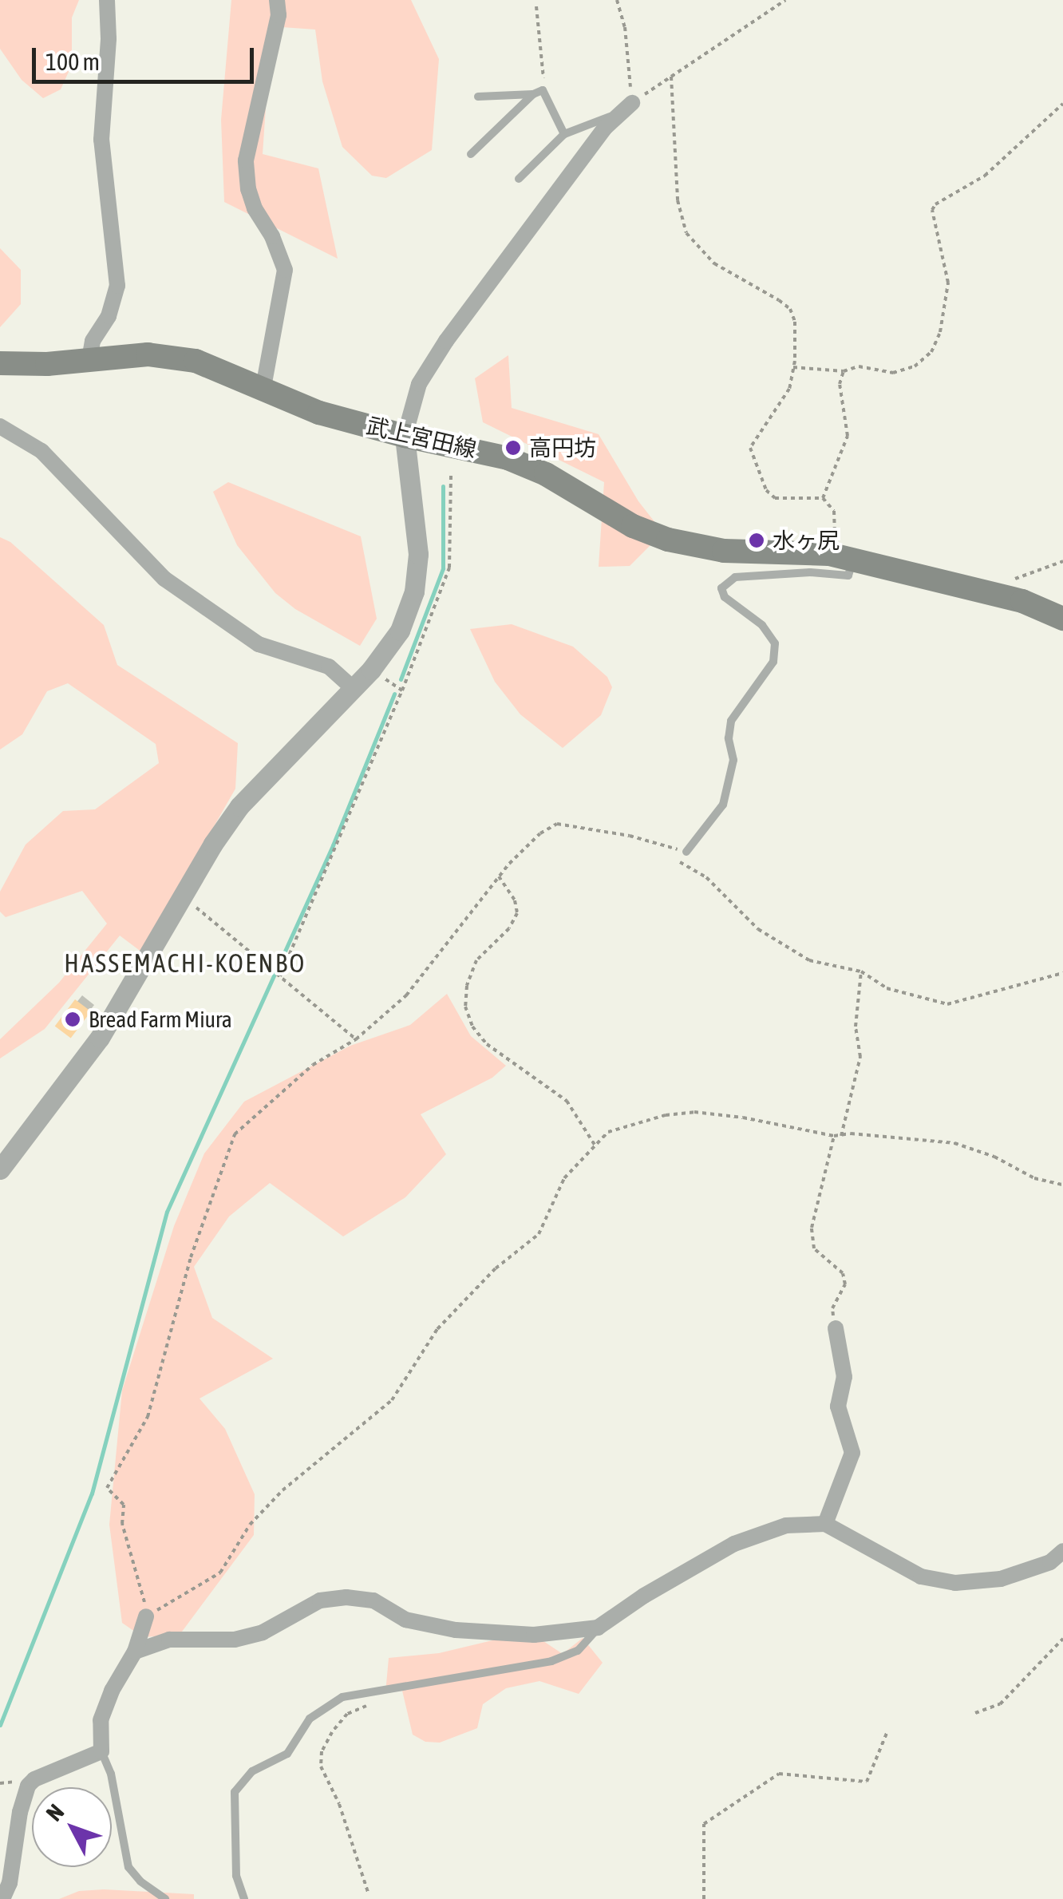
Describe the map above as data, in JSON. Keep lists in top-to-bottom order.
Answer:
{
  "streets": {
    "main road": ["武上宮田線"]
  },
  "districts": ["HASSEMACHI-KOENBO"],
  "places": ["高円坊", "水ヶ尻", "Bread Farm Miura"],
  "scale_bar": "100 m",
  "north": "top left"
}
